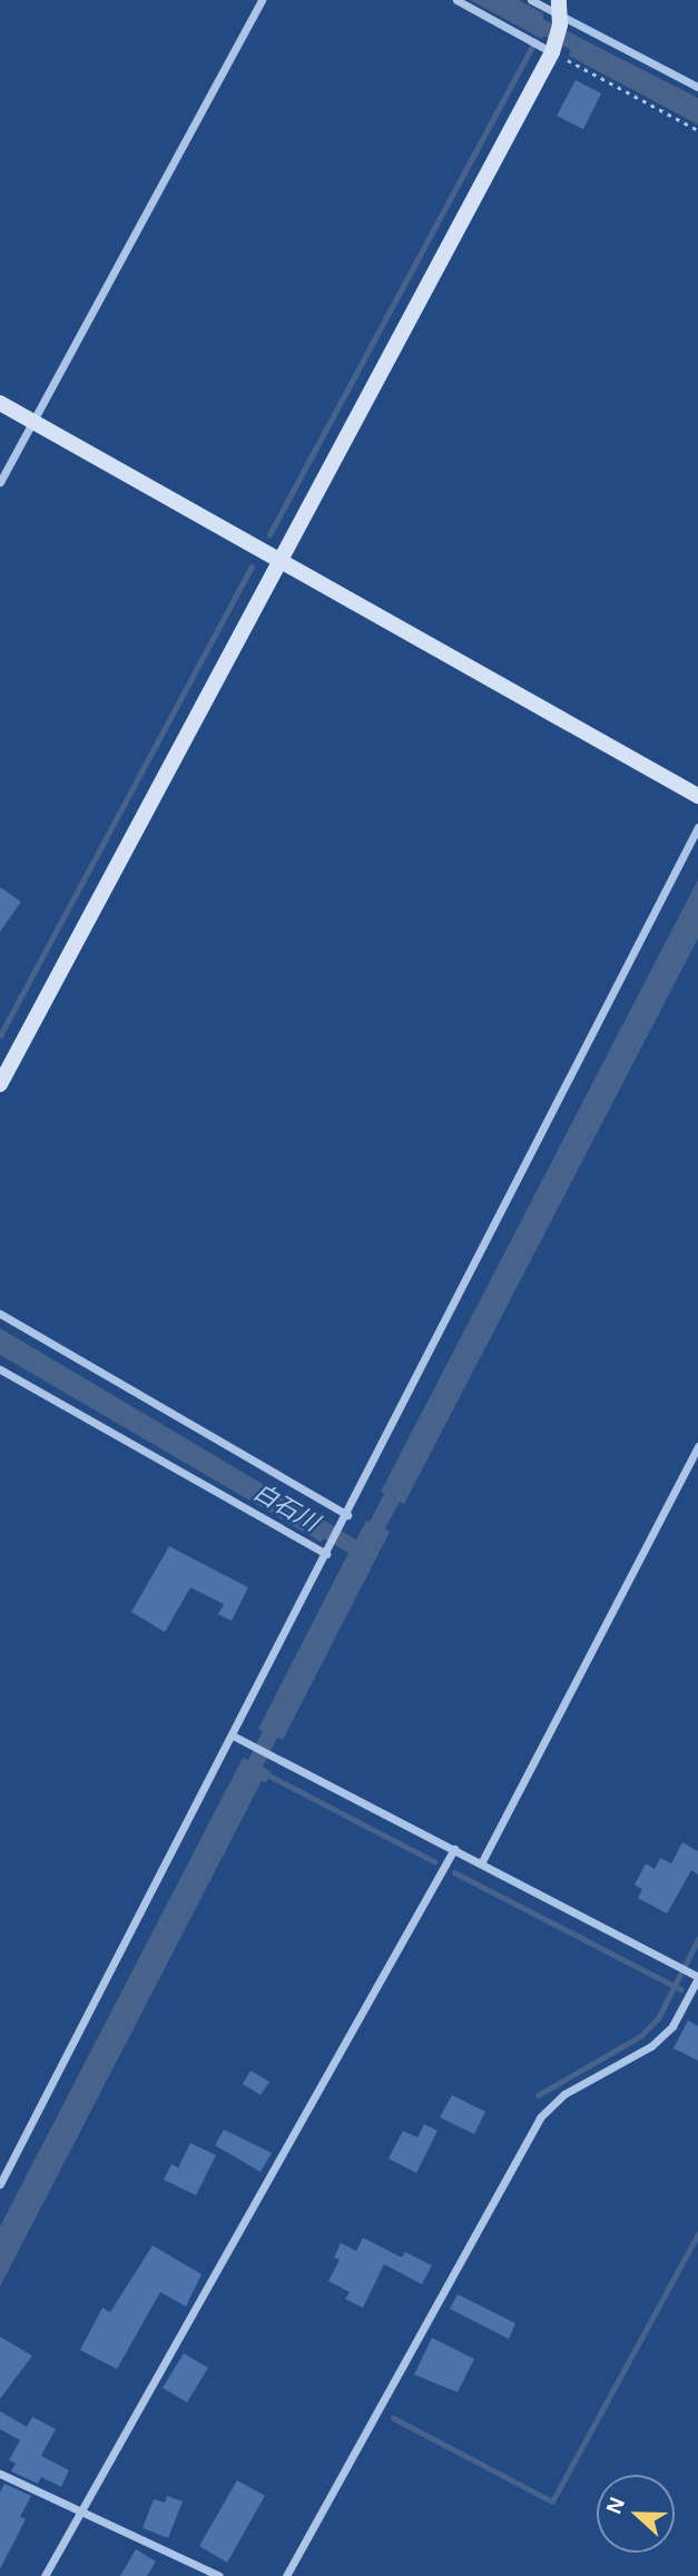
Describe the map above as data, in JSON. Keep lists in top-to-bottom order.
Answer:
{
  "water": ["白石川"],
  "north": "left"
}
